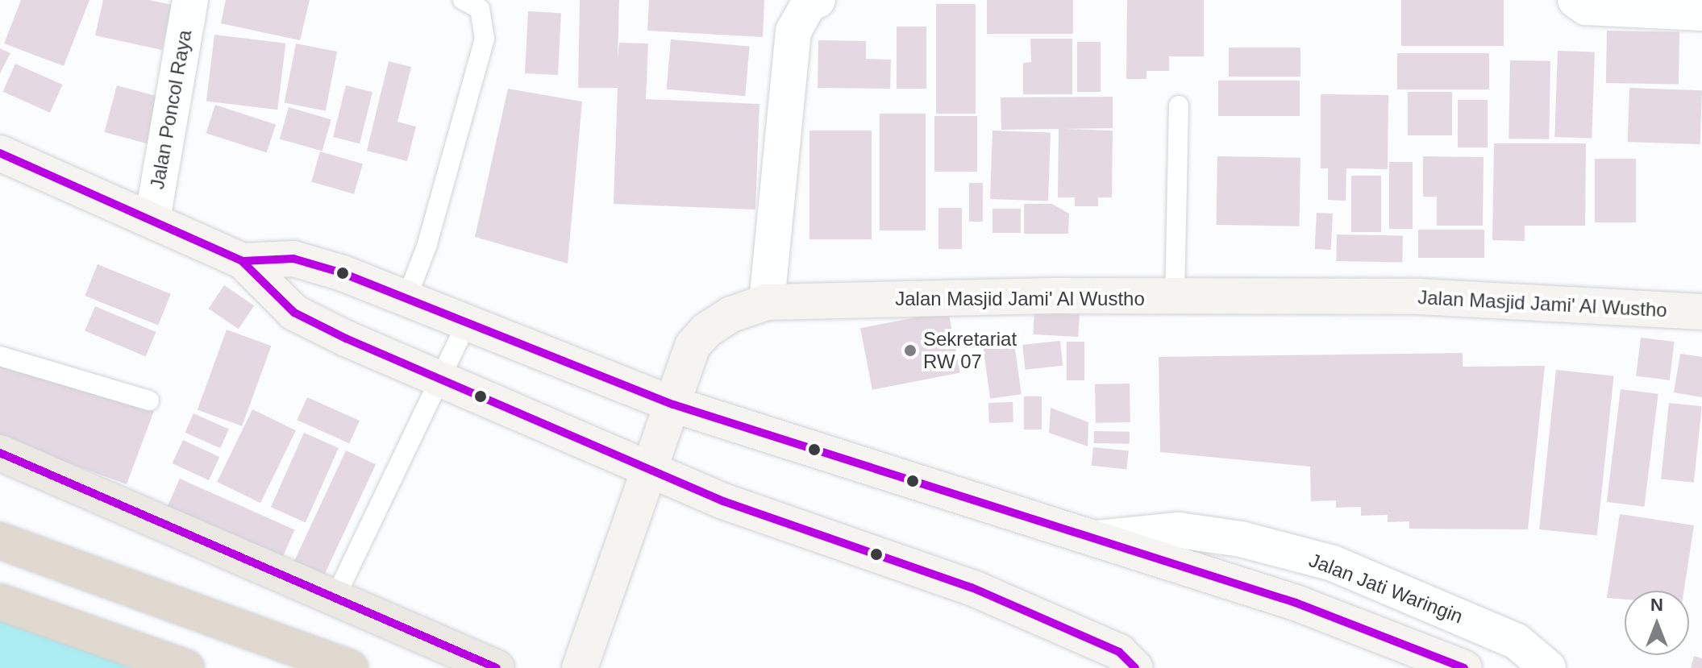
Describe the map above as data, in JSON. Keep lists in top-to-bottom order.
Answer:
{
  "streets": {
    "main road": ["Jalan Masjid Jami' Al Wustho", "Jalan Jati Waringin"],
    "street": ["Jalan Poncol Raya"]
  },
  "crossings": [
    ["Jalan Masjid Jami' Al Wustho", "Jalan Jati Waringin"]
  ],
  "places": ["Sekretariat RW 07"],
  "north": "top"
}
